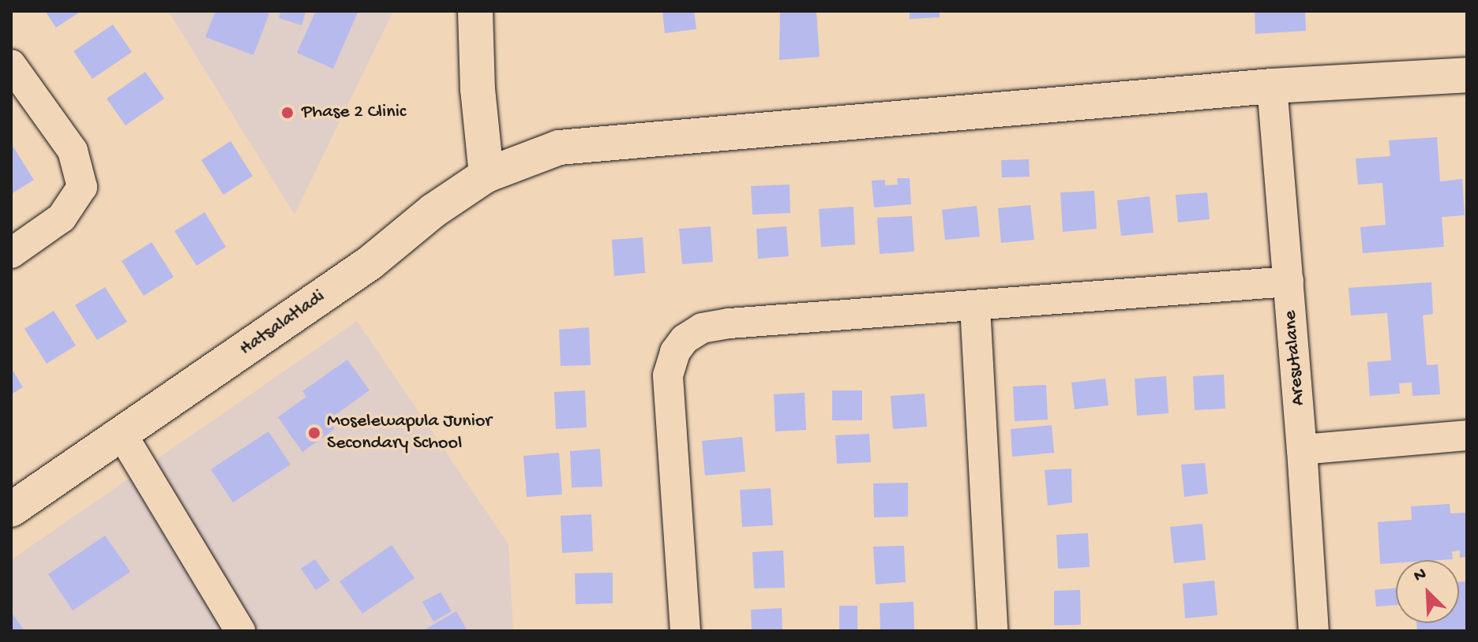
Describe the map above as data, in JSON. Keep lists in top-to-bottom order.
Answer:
{
  "streets": {
    "street": ["Hatsalatladi", "Aresutalane"]
  },
  "crossings": [
    ["Hatsalatladi", "Aresutalane"]
  ],
  "places": ["Phase 2 Clinic", "Moselewapula Junior Secondary School"],
  "north": "top left"
}
